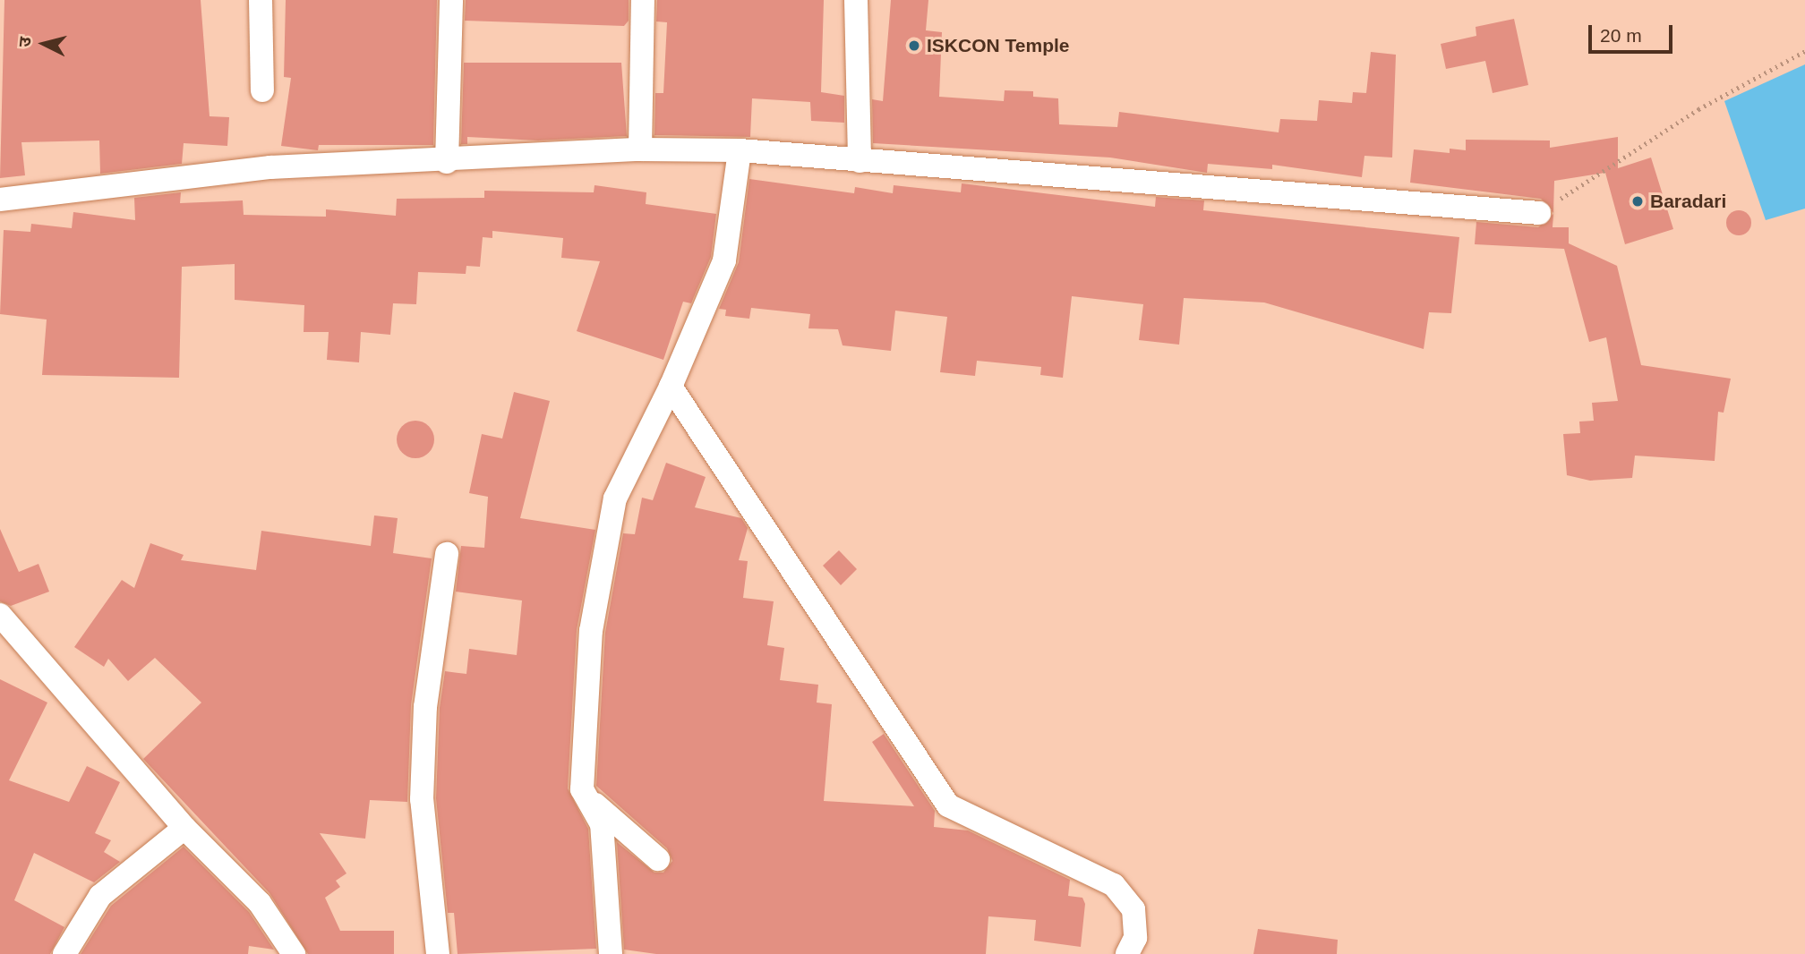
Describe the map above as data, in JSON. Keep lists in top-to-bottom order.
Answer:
{
  "places": ["ISKCON Temple", "Baradari"],
  "scale_bar": "20 m",
  "north": "left"
}
